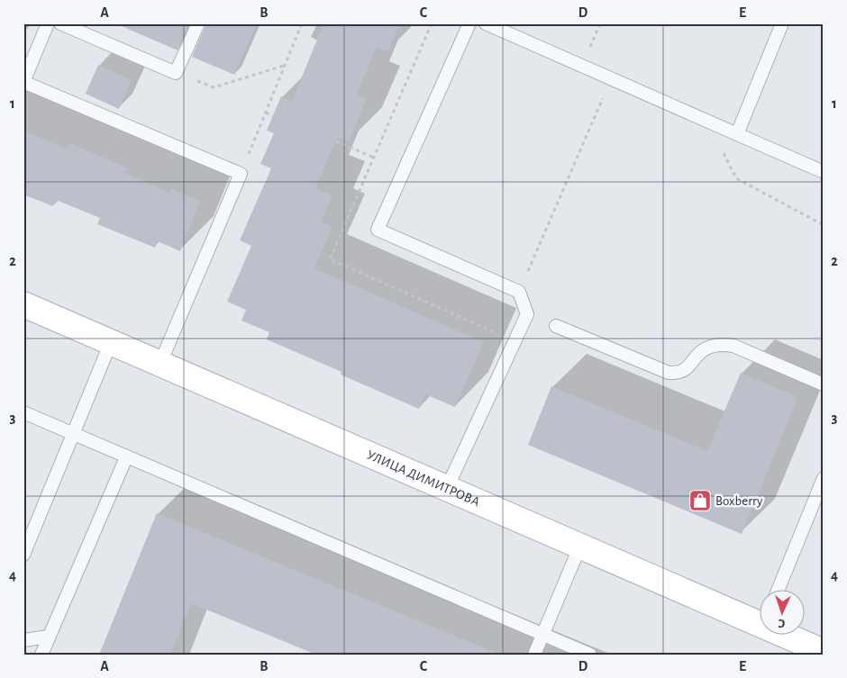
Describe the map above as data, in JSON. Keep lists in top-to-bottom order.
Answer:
{
  "streets": {
    "street": ["УЛИЦА ДИМИТРОВА"]
  },
  "places": {
    "shop": ["Boxberry"]
  },
  "north": "bottom",
  "grid": {
    "columns": [
      "A",
      "B",
      "C",
      "D",
      "E"
    ],
    "rows": [
      "1",
      "2",
      "3",
      "4"
    ]
  }
}
